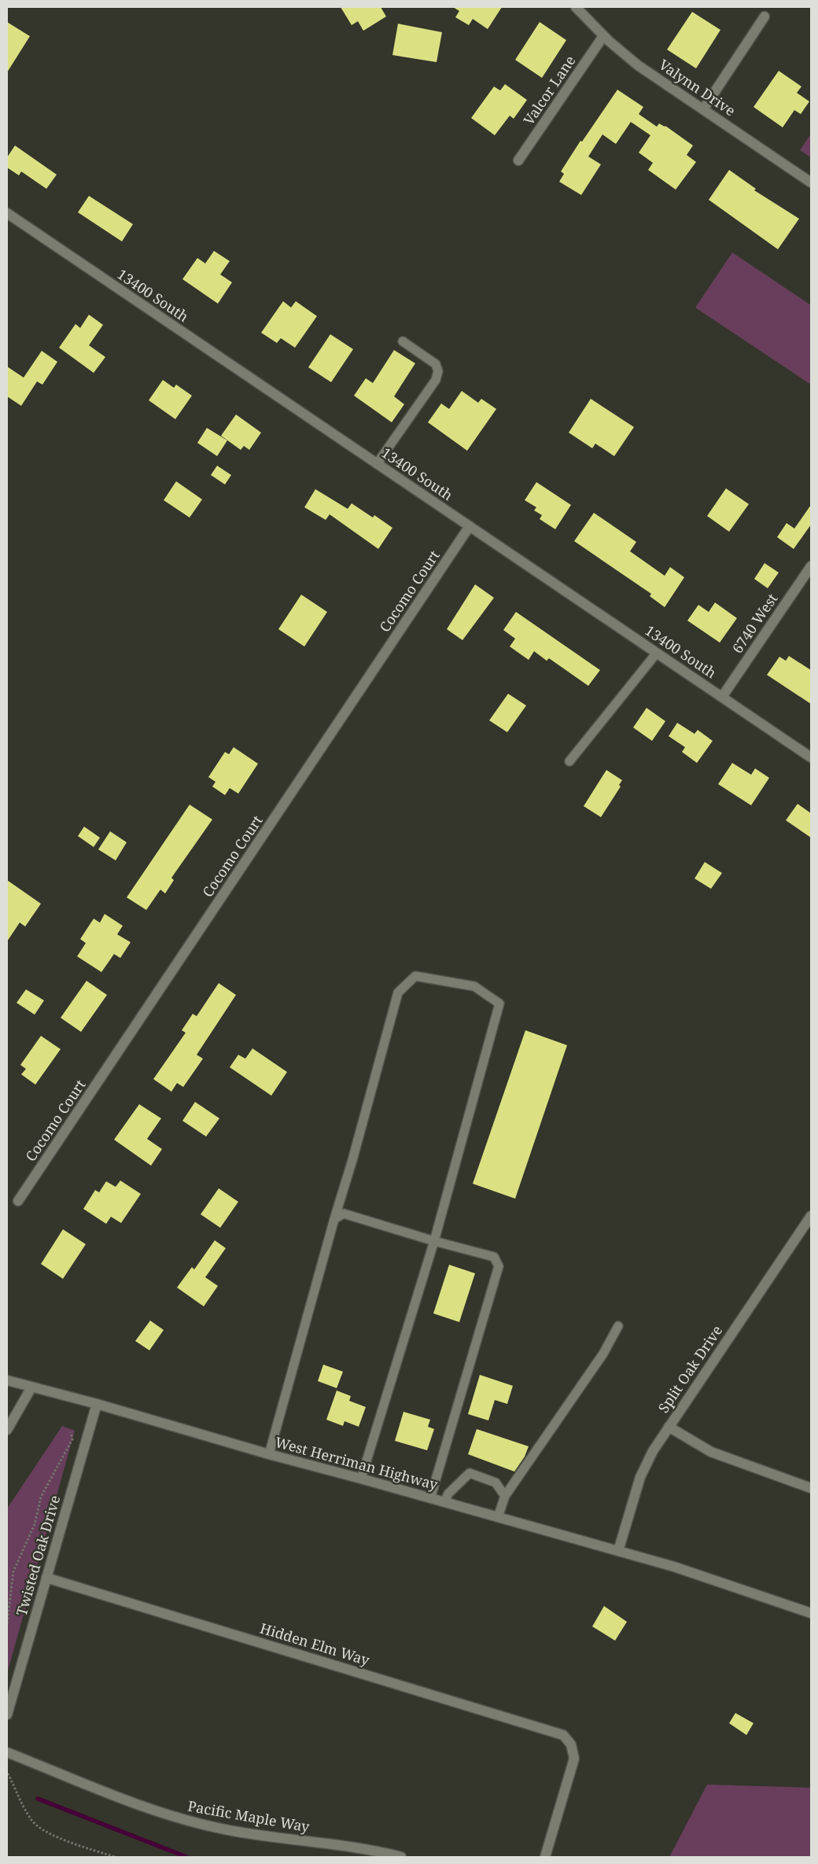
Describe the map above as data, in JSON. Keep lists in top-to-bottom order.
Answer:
{
  "streets": {
    "street": [
      "Valynn Drive",
      "Valcor Lane",
      "13400 South",
      "Cocomo Court",
      "6740 West",
      "Split Oak Drive",
      "West Herriman Highway",
      "Twisted Oak Drive",
      "Hidden Elm Way",
      "Pacific Maple Way"
    ]
  },
  "crossings": [
    ["Valynn Drive", "Valcor Lane"],
    ["13400 South", "Cocomo Court"],
    ["13400 South", "6740 West"],
    ["Split Oak Drive", "West Herriman Highway"],
    ["West Herriman Highway", "Twisted Oak Drive"],
    ["Twisted Oak Drive", "Hidden Elm Way"]
  ]
}
